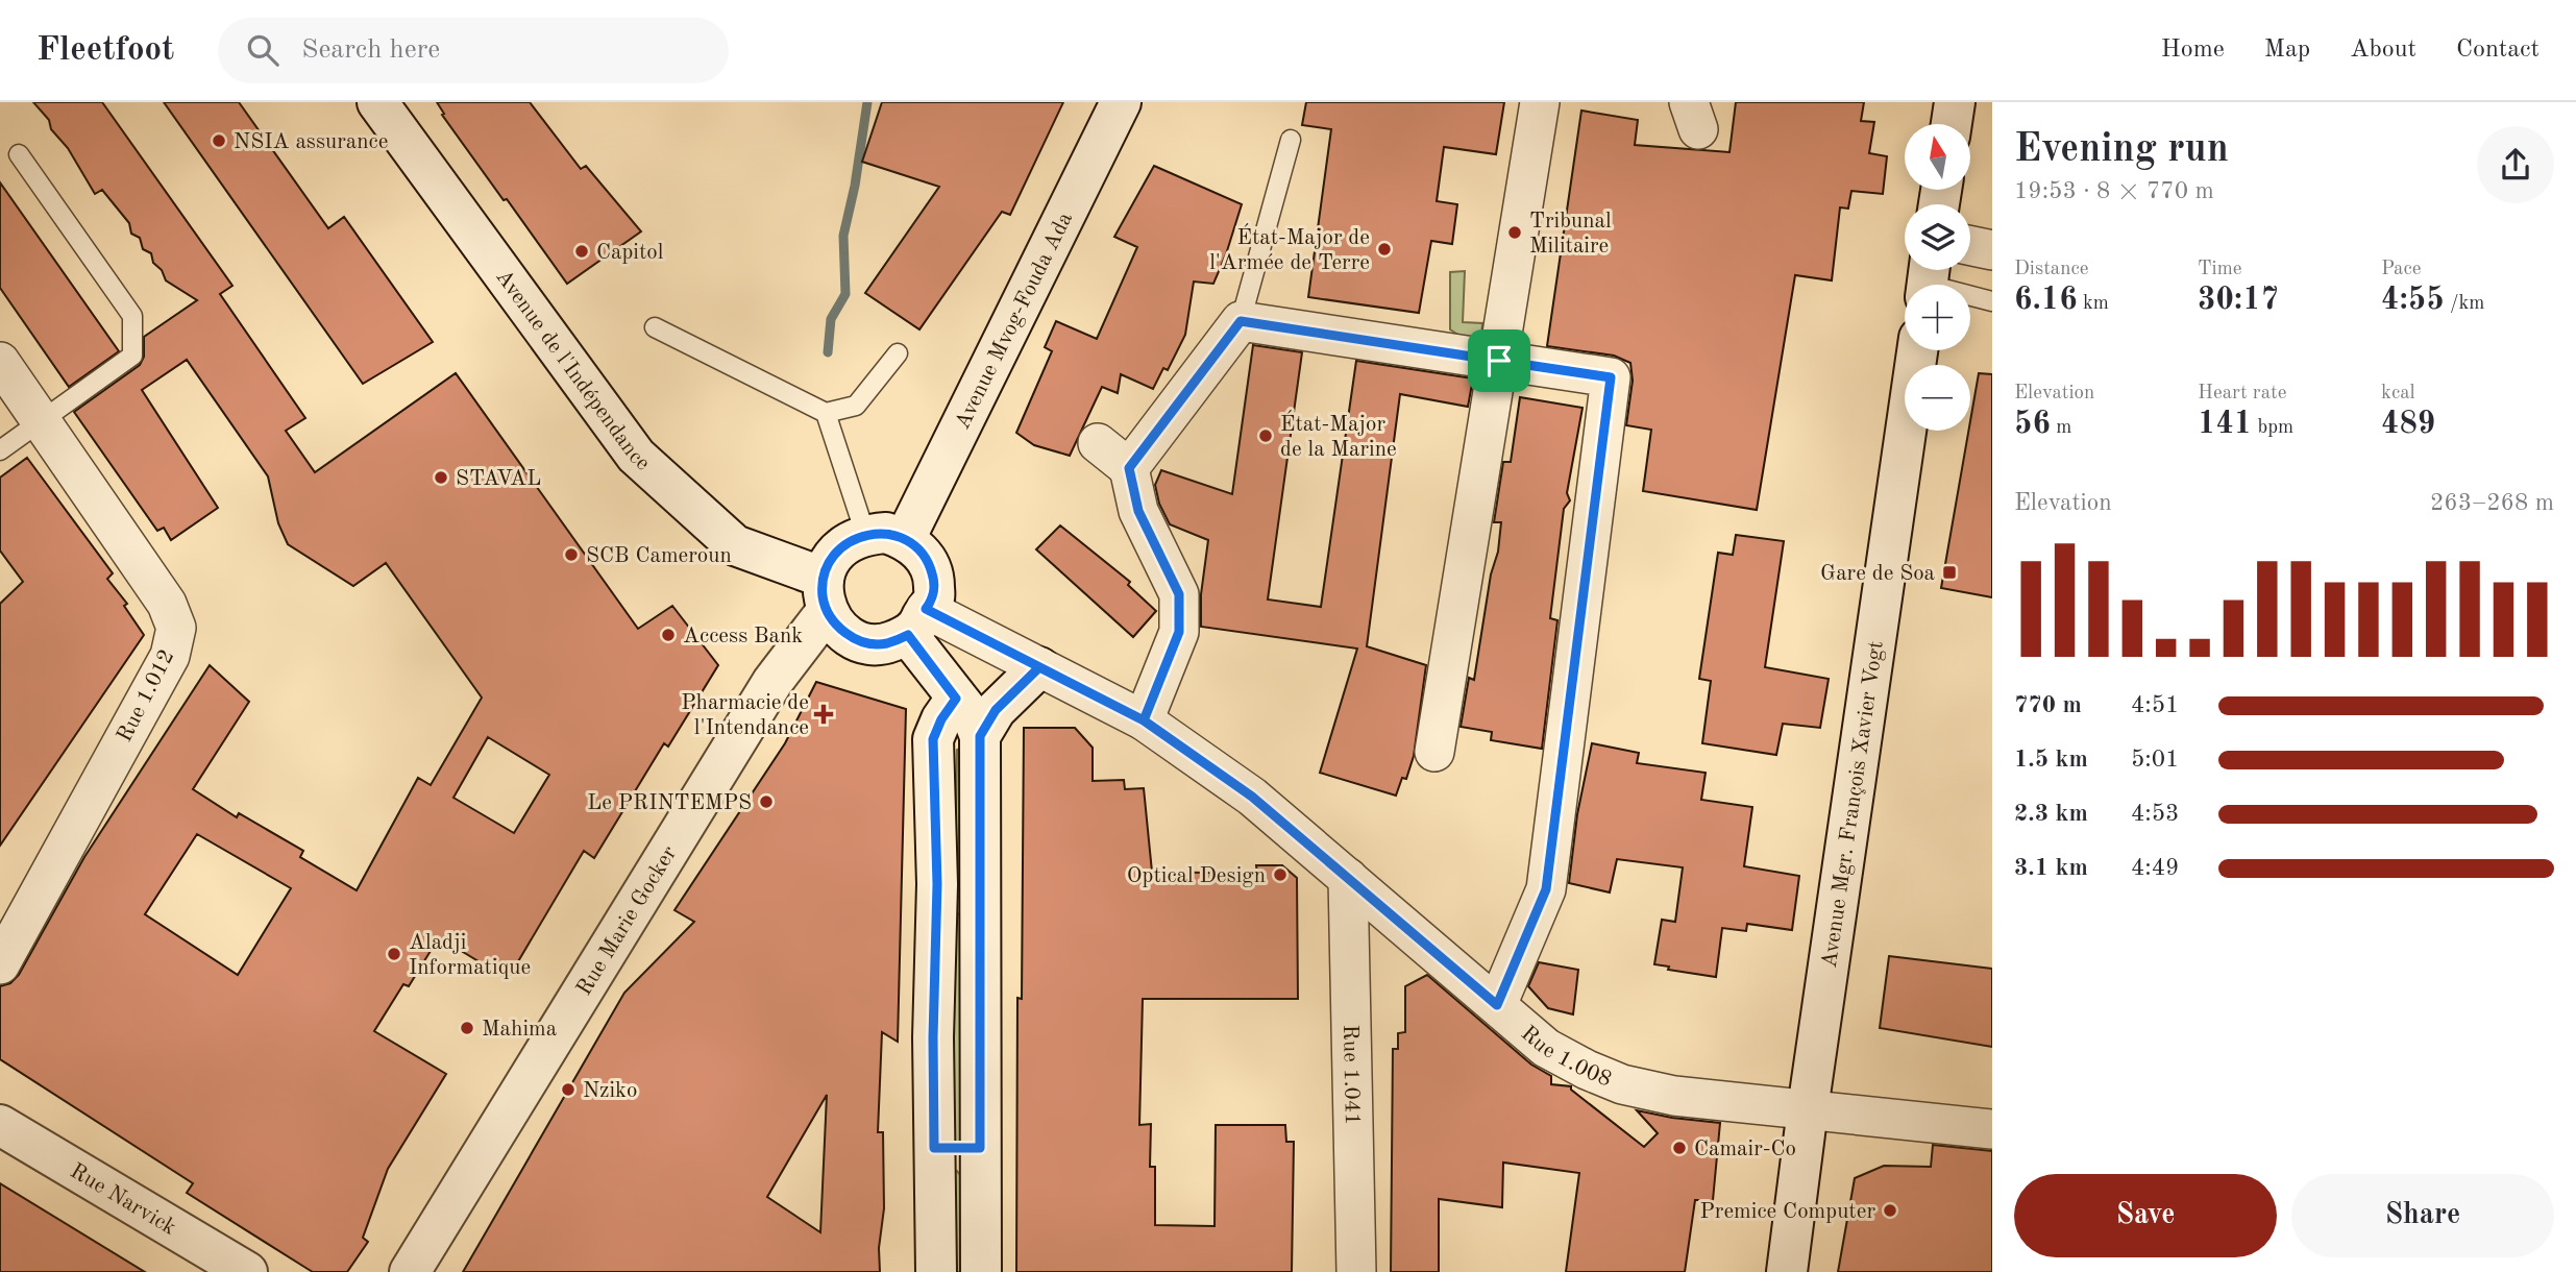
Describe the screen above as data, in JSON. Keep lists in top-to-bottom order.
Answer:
{
  "streets": {
    "main road": [
      "Avenue Mvog-Fouda Ada",
      "Avenue de l'Indépendance",
      "Avenue Mgr. François Xavier Vogt",
      "Rue Marie Gocker",
      "Rue Narvick"
    ],
    "street": ["Rue 1.012", "Rue 1.008", "Rue 1.041"]
  },
  "crossings": [
    ["Avenue Mvog-Fouda Ada", "Avenue de l'Indépendance"],
    ["Avenue Mvog-Fouda Ada", "Rue Marie Gocker"],
    ["Avenue Mvog-Fouda Ada", "Rue 1.008"],
    ["Avenue de l'Indépendance", "Rue Marie Gocker"],
    ["Avenue de l'Indépendance", "Rue 1.008"],
    ["Avenue Mgr. François Xavier Vogt", "Rue 1.008"],
    ["Rue Marie Gocker", "Rue 1.008"],
    ["Rue 1.008", "Rue 1.041"]
  ],
  "places": {
    "other": [
      "NSIA assurance",
      "Tribunal Militaire",
      "État-Major de l'Armée de Terre",
      "Capitol",
      "État-Major de la Marine",
      "STAVAL",
      "SCB Cameroun",
      "Access Bank",
      "Le PRINTEMPS",
      "Optical Design",
      "Aladji Informatique",
      "Mahima",
      "Nziko",
      "Camair-Co",
      "Premice Computer"
    ],
    "transit": ["Gare de Soa"],
    "health": ["Pharmacie de l'Intendance"]
  },
  "north": "top",
  "page": {
    "header": "Fleetfoot",
    "search": "Search here",
    "nav": [
      "Home",
      "Map",
      "About",
      "Contact"
    ],
    "heading": ["Evening run", "19:53 · 8 × 770 m"],
    "map_buttons": ["+", "−"],
    "stats": [
      ["Distance", "6.16 km"],
      ["Time", "30:17"],
      ["Pace", "4:55 /km"],
      ["Elevation", "56 m"],
      ["Heart rate", "141 bpm"],
      ["kcal", "489"]
    ],
    "chart": ["Elevation", "263–268 m"],
    "list": [
      {
        "name": "770 m",
        "note": "4:51"
      },
      {
        "name": "1.5 km",
        "note": "5:01"
      },
      {
        "name": "2.3 km",
        "note": "4:53"
      },
      {
        "name": "3.1 km",
        "note": "4:49"
      }
    ],
    "buttons": ["Save", "Share"]
  }
}
